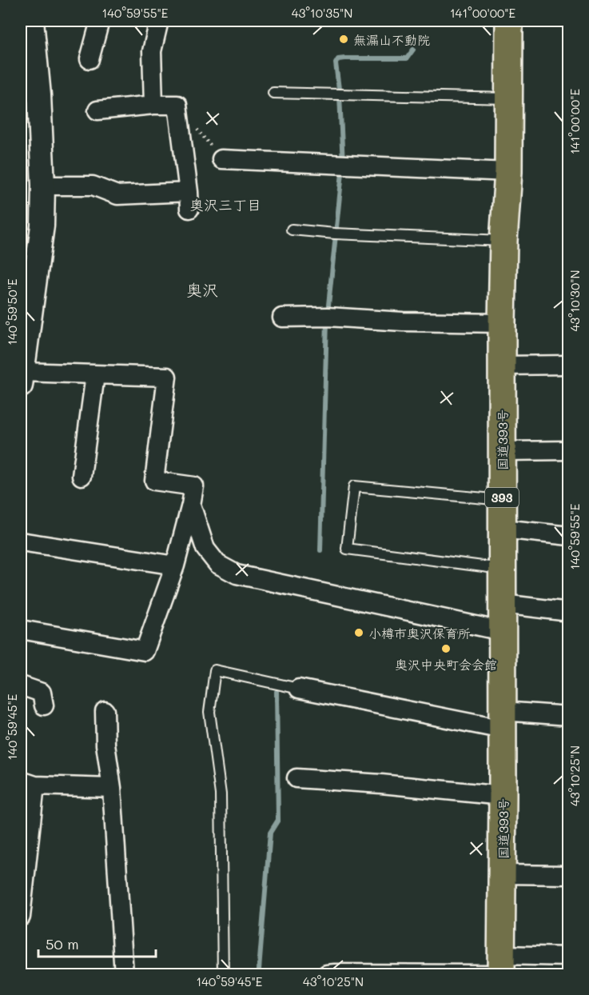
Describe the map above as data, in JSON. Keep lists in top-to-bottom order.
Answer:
{
  "streets": {
    "highway": ["国道393号", "393"]
  },
  "districts": ["奥沢三丁目", "奥沢"],
  "places": ["無漏山不動院", "小樽市奥沢保育所", "奥沢中央町会会館"],
  "scale_bar": "50 m",
  "coordinates": [
    "140°59'55\"E",
    "43°10'35\"N",
    "141°00'00\"E",
    "43°10'30\"N",
    "140°59'50\"E",
    "140°59'45\"E",
    "43°10'25\"N"
  ]
}
